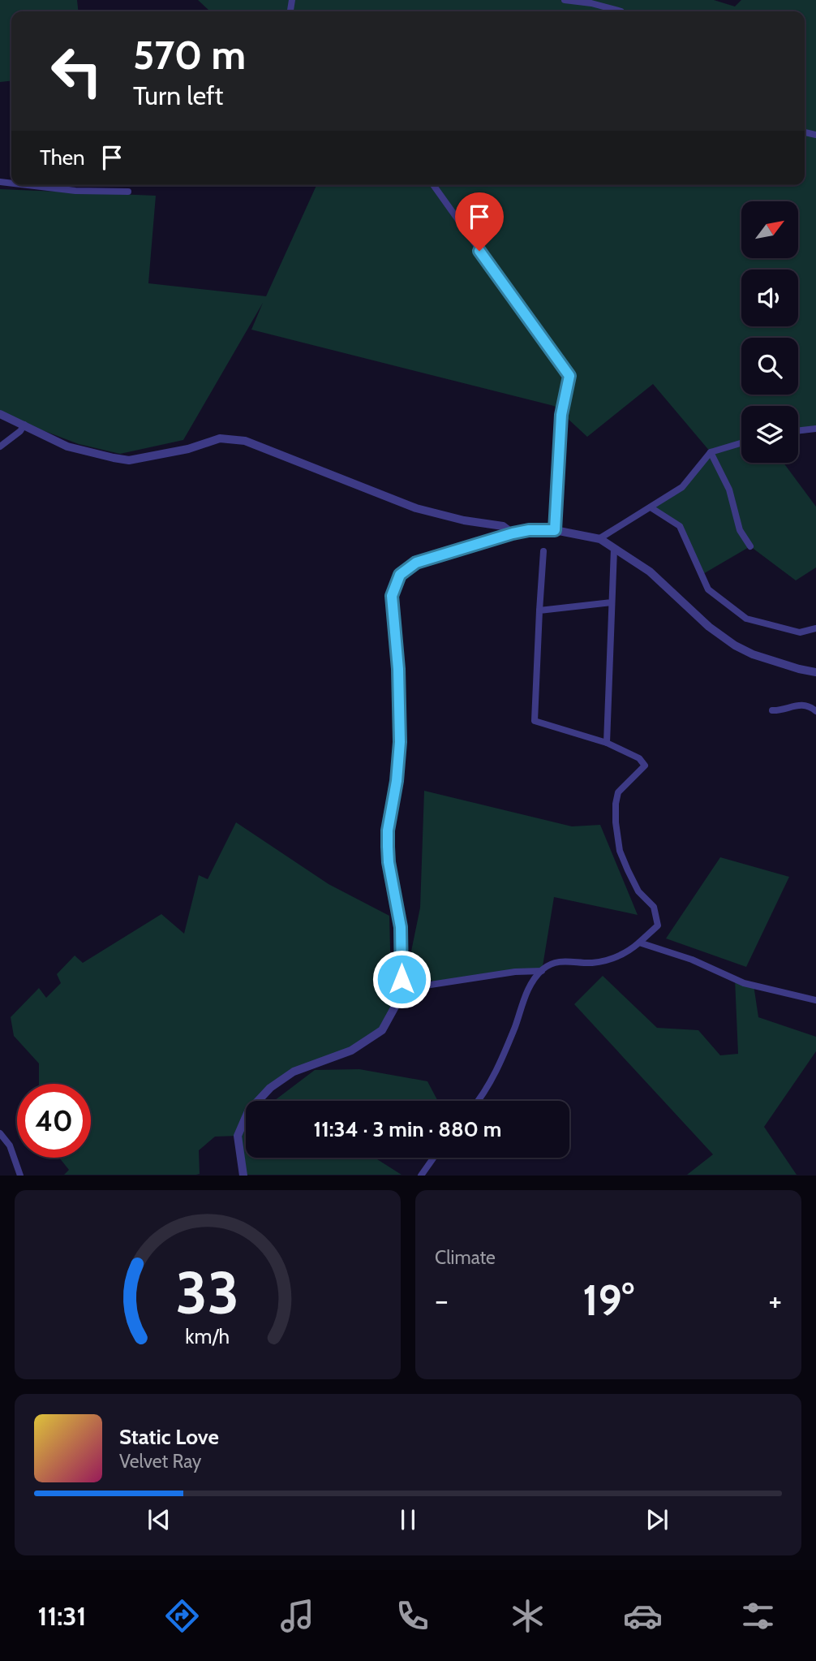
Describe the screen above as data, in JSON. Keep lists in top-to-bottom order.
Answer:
{
  "north": "top right",
  "page": {
    "turn": ["570 m", "Turn left"],
    "then": "Then",
    "limit": "40",
    "trip": "11:34 · 3 min · 880 m",
    "tile": "Climate",
    "heat": ["−", "19°", "+"],
    "song": ["Static Love", "Velvet Ray"],
    "tabs": "11:31",
    "gauge": ["33", "km/h"]
  }
}
